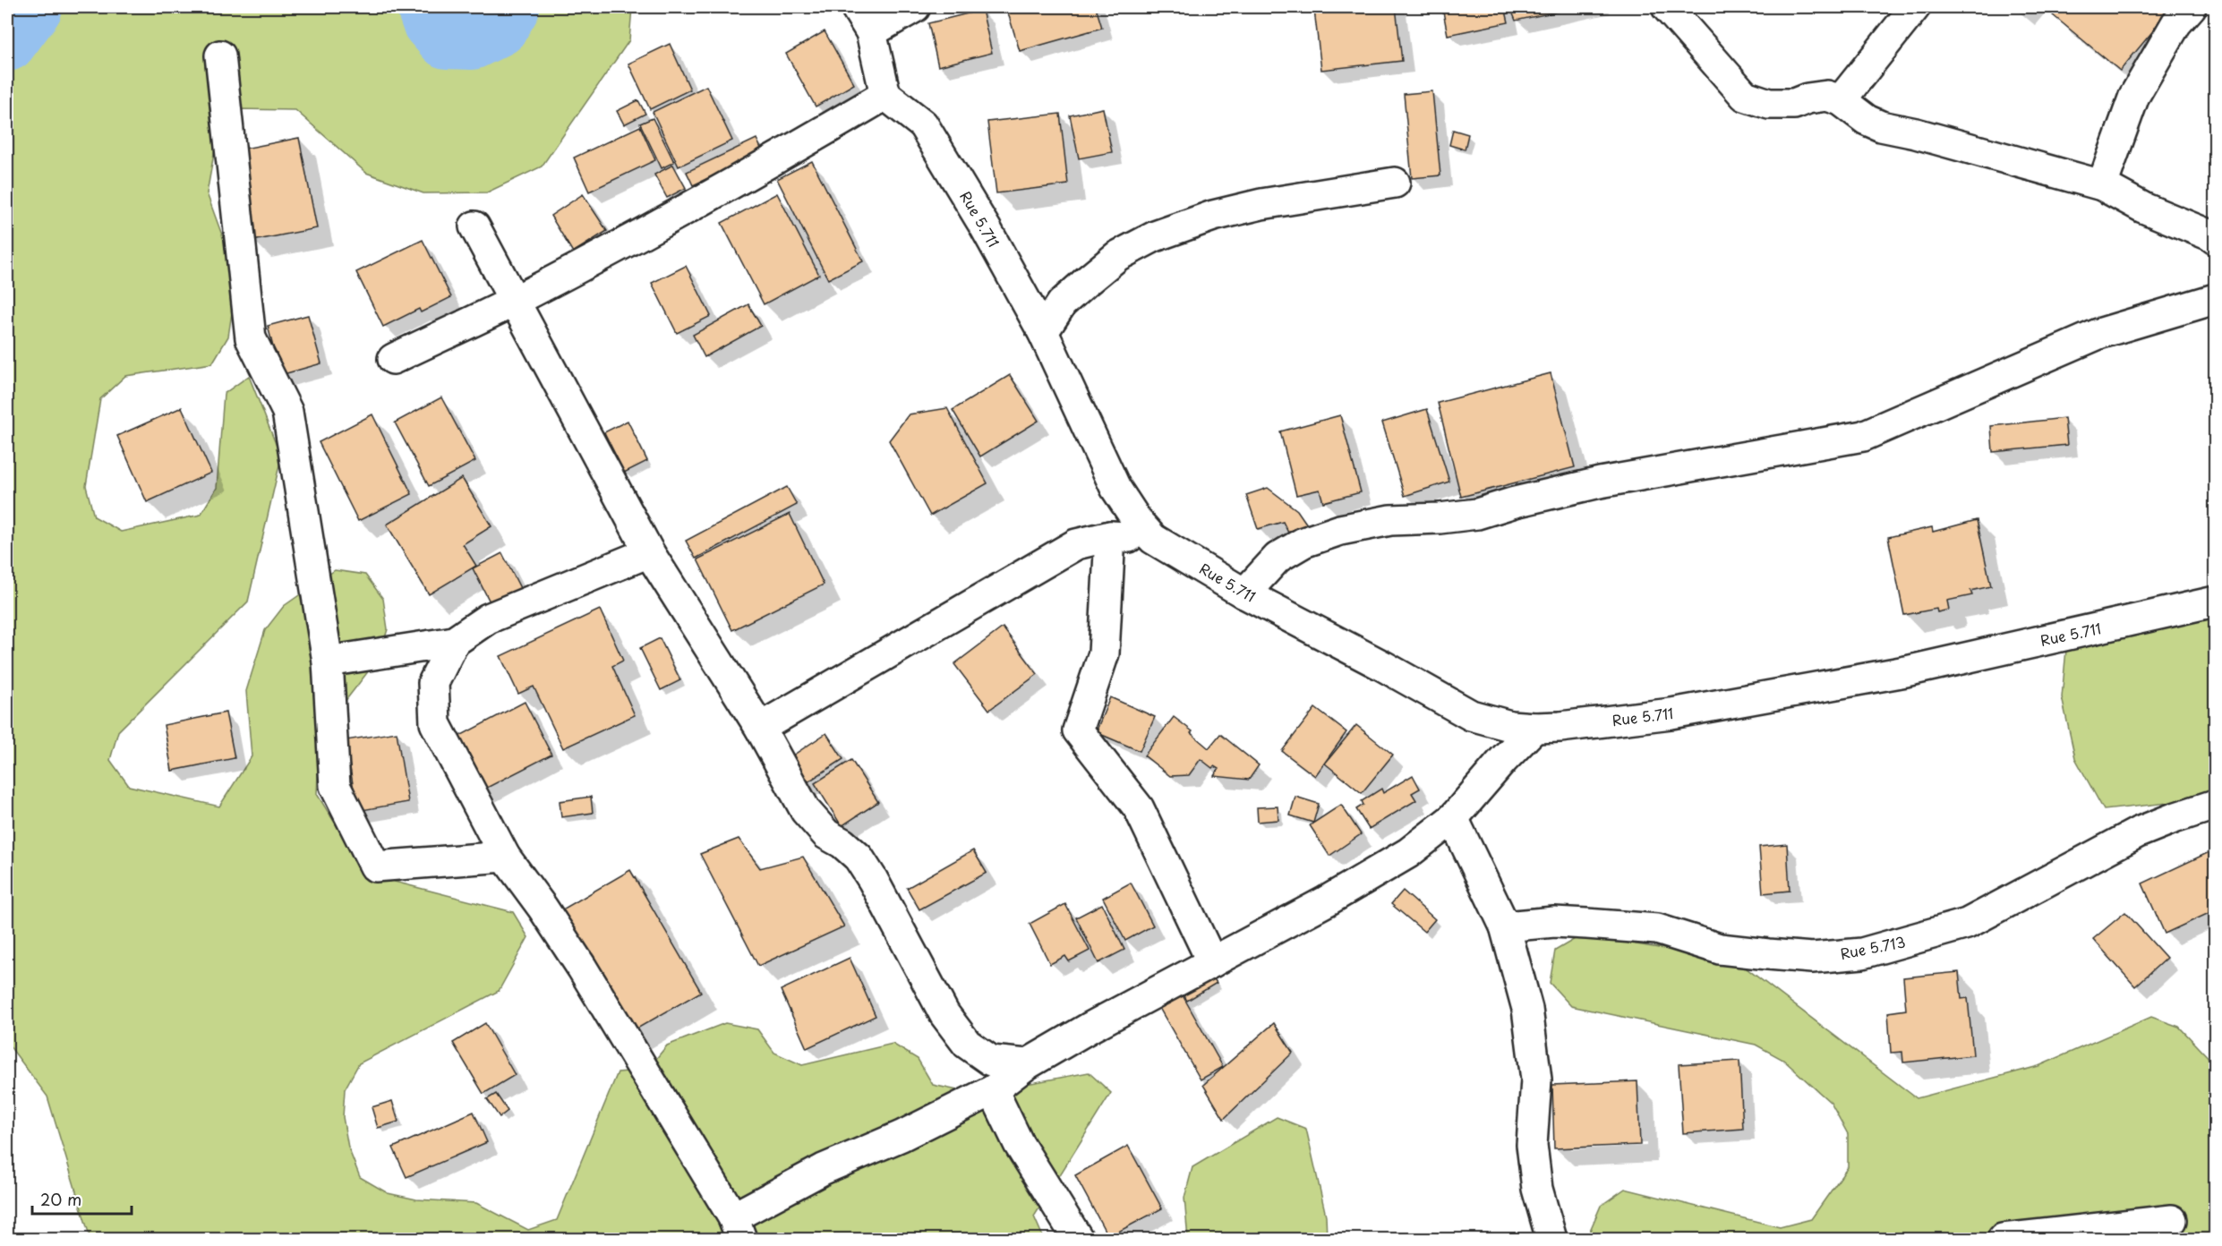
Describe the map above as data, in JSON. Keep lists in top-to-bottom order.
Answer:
{
  "streets": {
    "street": ["Rue 5.711", "Rue 5.713"]
  },
  "scale_bar": "20 m"
}
